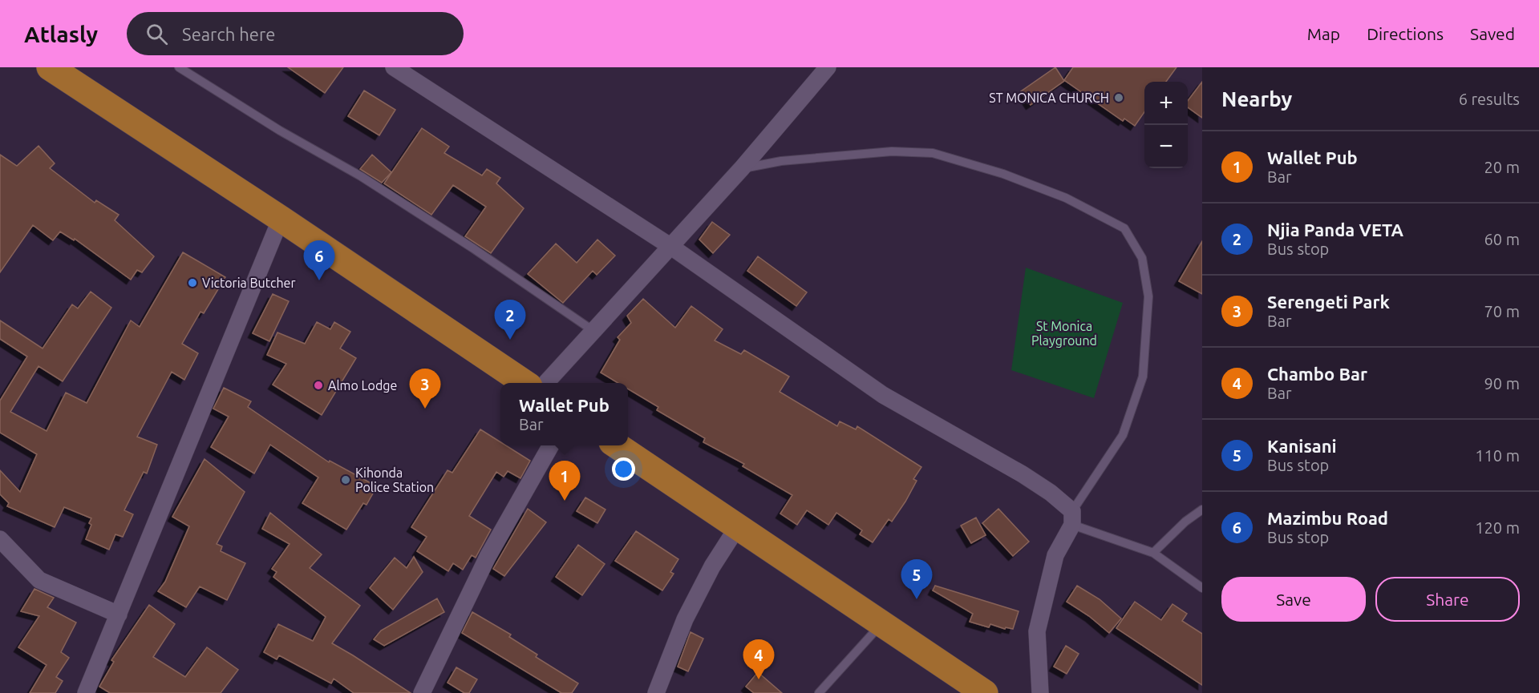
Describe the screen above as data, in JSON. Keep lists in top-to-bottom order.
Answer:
{
  "parks": ["St Monica Playground"],
  "places": [
    "ST MONICA CHURCH",
    "Victoria Butcher",
    "Almo Lodge",
    "Kihonda Police Station"
  ],
  "page": {
    "header": "Atlasly",
    "search": "Search here",
    "nav": ["Map", "Directions", "Saved"],
    "heading": ["Nearby", "6 results"],
    "map_buttons": ["+", "−"],
    "list": [
      {
        "mark": "1",
        "name": "Wallet Pub",
        "note": "Bar",
        "value": "20 m"
      },
      {
        "mark": "2",
        "name": "Njia Panda VETA",
        "note": "Bus stop",
        "value": "60 m"
      },
      {
        "mark": "3",
        "name": "Serengeti Park",
        "note": "Bar",
        "value": "70 m"
      },
      {
        "mark": "4",
        "name": "Chambo Bar",
        "note": "Bar",
        "value": "90 m"
      },
      {
        "mark": "5",
        "name": "Kanisani",
        "note": "Bus stop",
        "value": "110 m"
      },
      {
        "mark": "6",
        "name": "Mazimbu Road",
        "note": "Bus stop",
        "value": "120 m"
      }
    ],
    "pins": [
      "6",
      "2",
      "3",
      "1",
      "5",
      "4"
    ],
    "popup": ["Wallet Pub", "Bar"],
    "buttons": ["Save", "Share"]
  }
}
